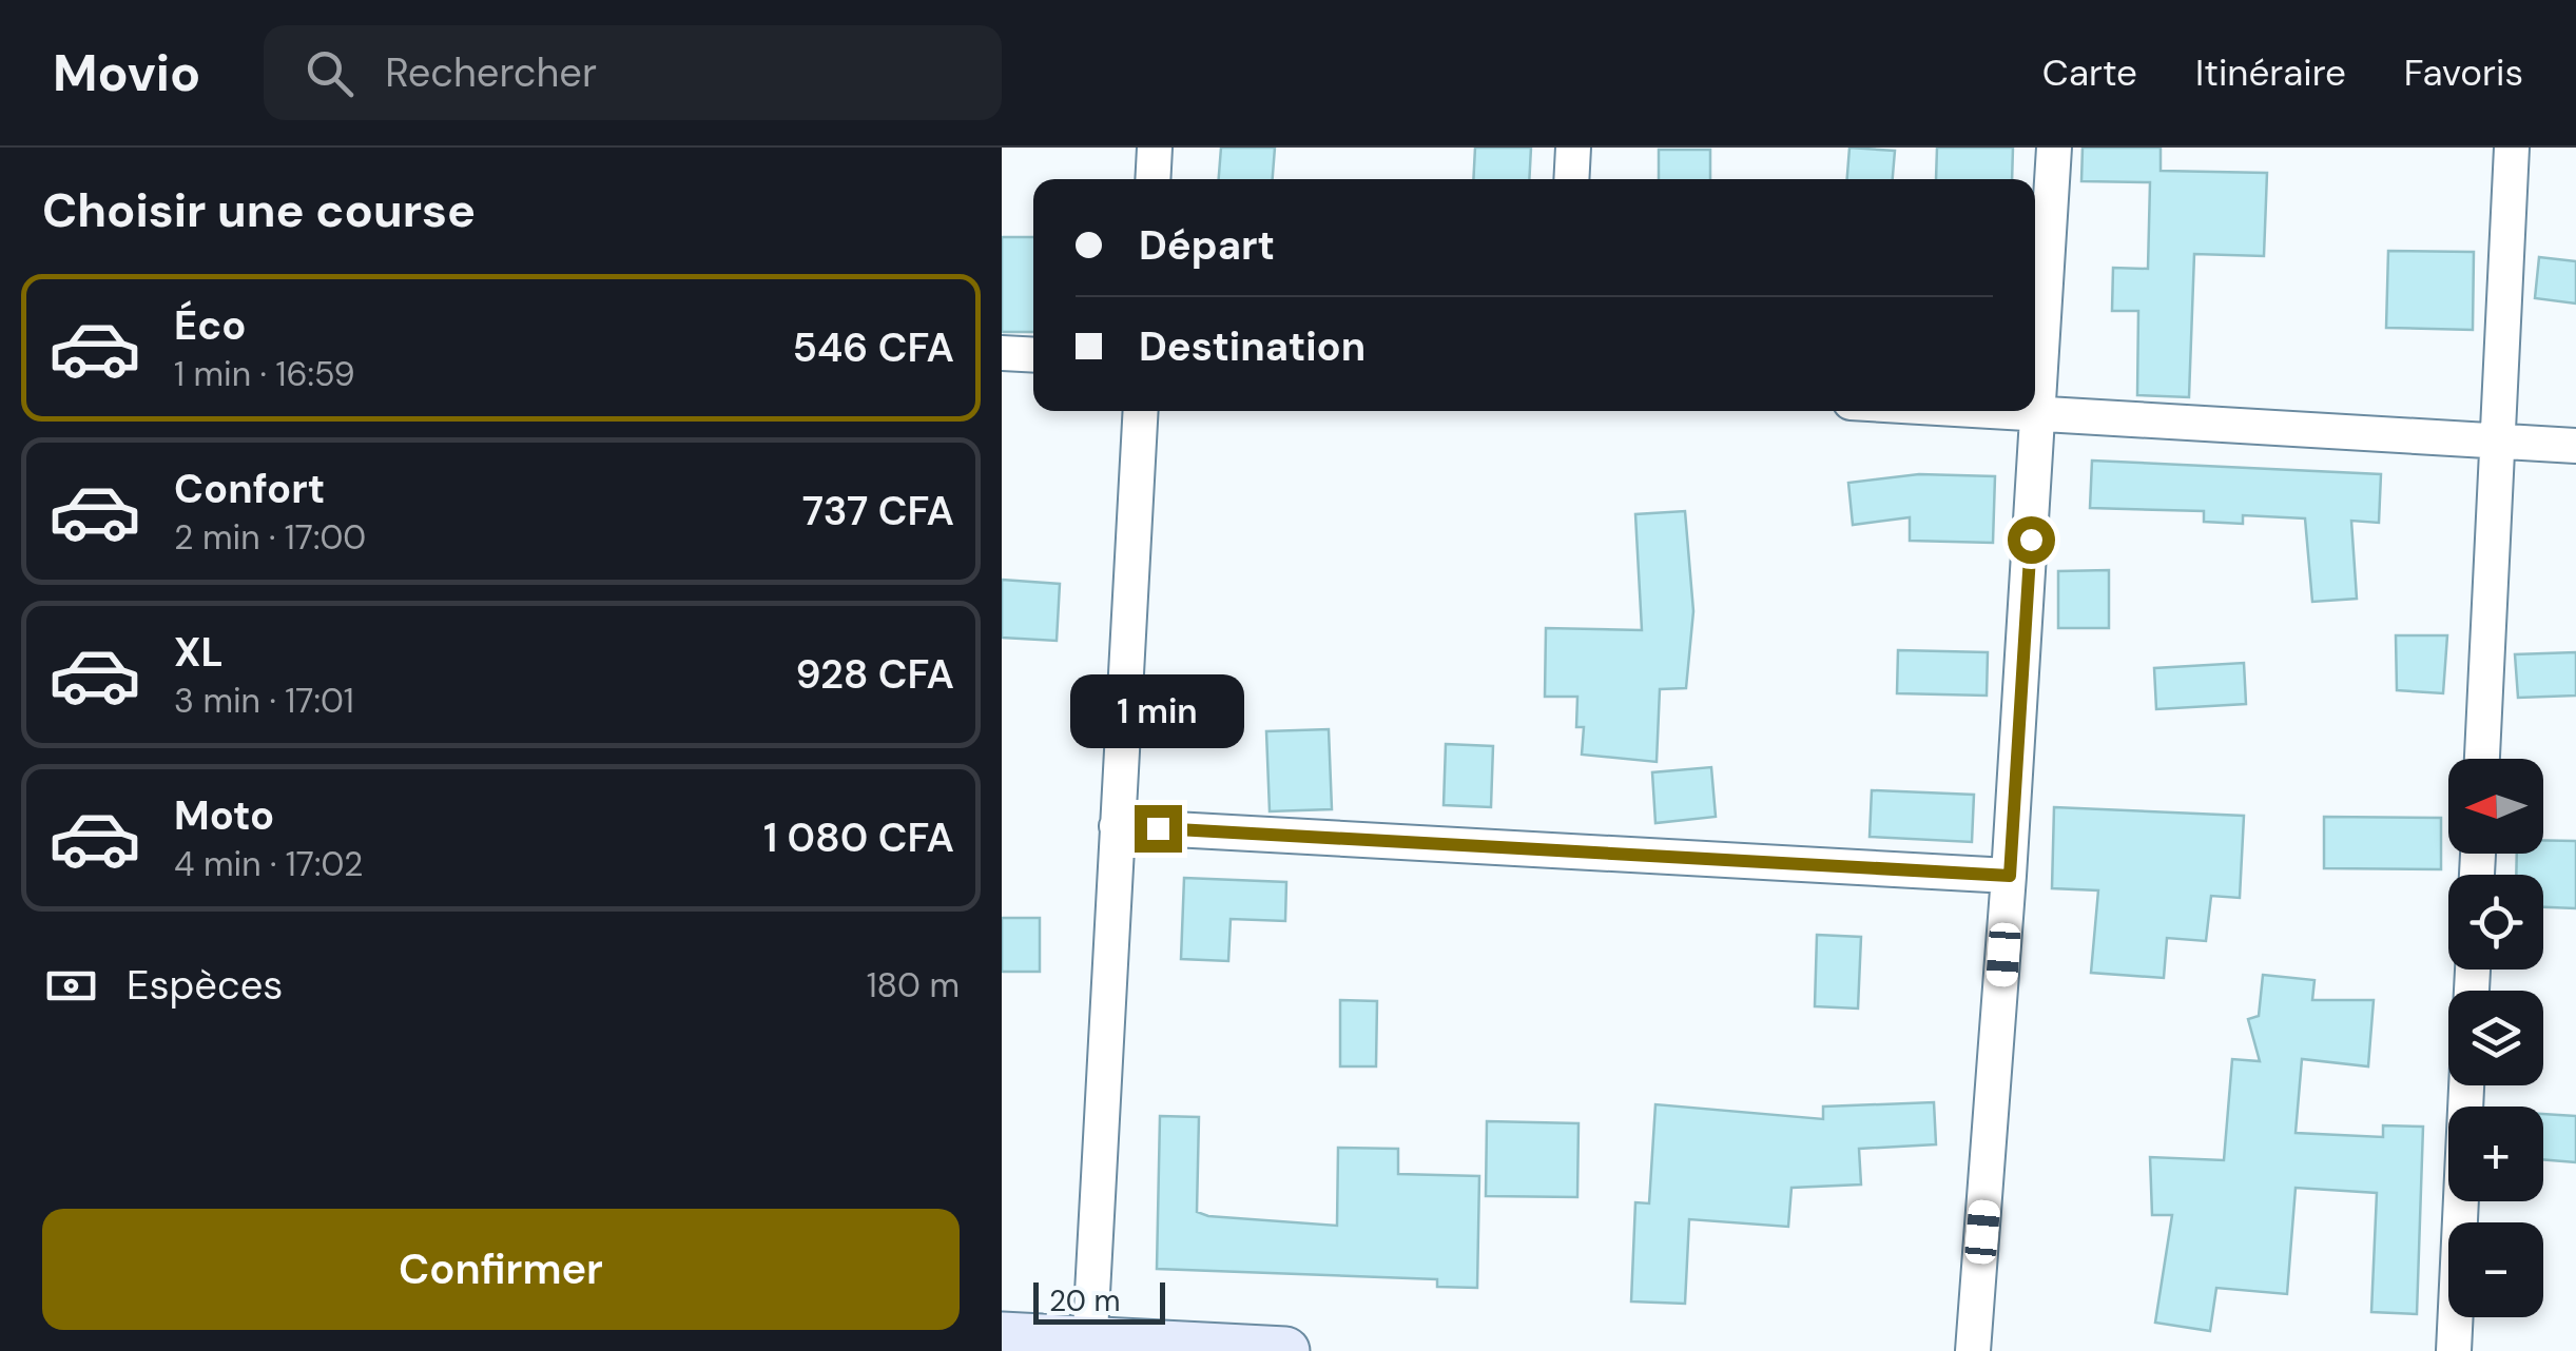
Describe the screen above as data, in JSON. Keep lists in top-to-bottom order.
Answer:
{
  "scale_bar": "20 m",
  "north": "left",
  "page": {
    "header": "Movio",
    "search": "Rechercher",
    "nav": ["Carte", "Itinéraire", "Favoris"],
    "heading": "Choisir une course",
    "banner": ["Départ", "Destination"],
    "list": [
      {
        "name": "Éco",
        "note": "1 min · 16:59",
        "value": "546 CFA"
      },
      {
        "name": "Confort",
        "note": "2 min · 17:00",
        "value": "737 CFA"
      },
      {
        "name": "XL",
        "note": "3 min · 17:01",
        "value": "928 CFA"
      },
      {
        "name": "Moto",
        "note": "4 min · 17:02",
        "value": "1 080 CFA"
      }
    ],
    "bubble": "1 min",
    "map_buttons": ["+", "−"],
    "pay": ["Espèces", "180 m"],
    "buttons": "Confirmer",
    "scale": "20 m"
  }
}
